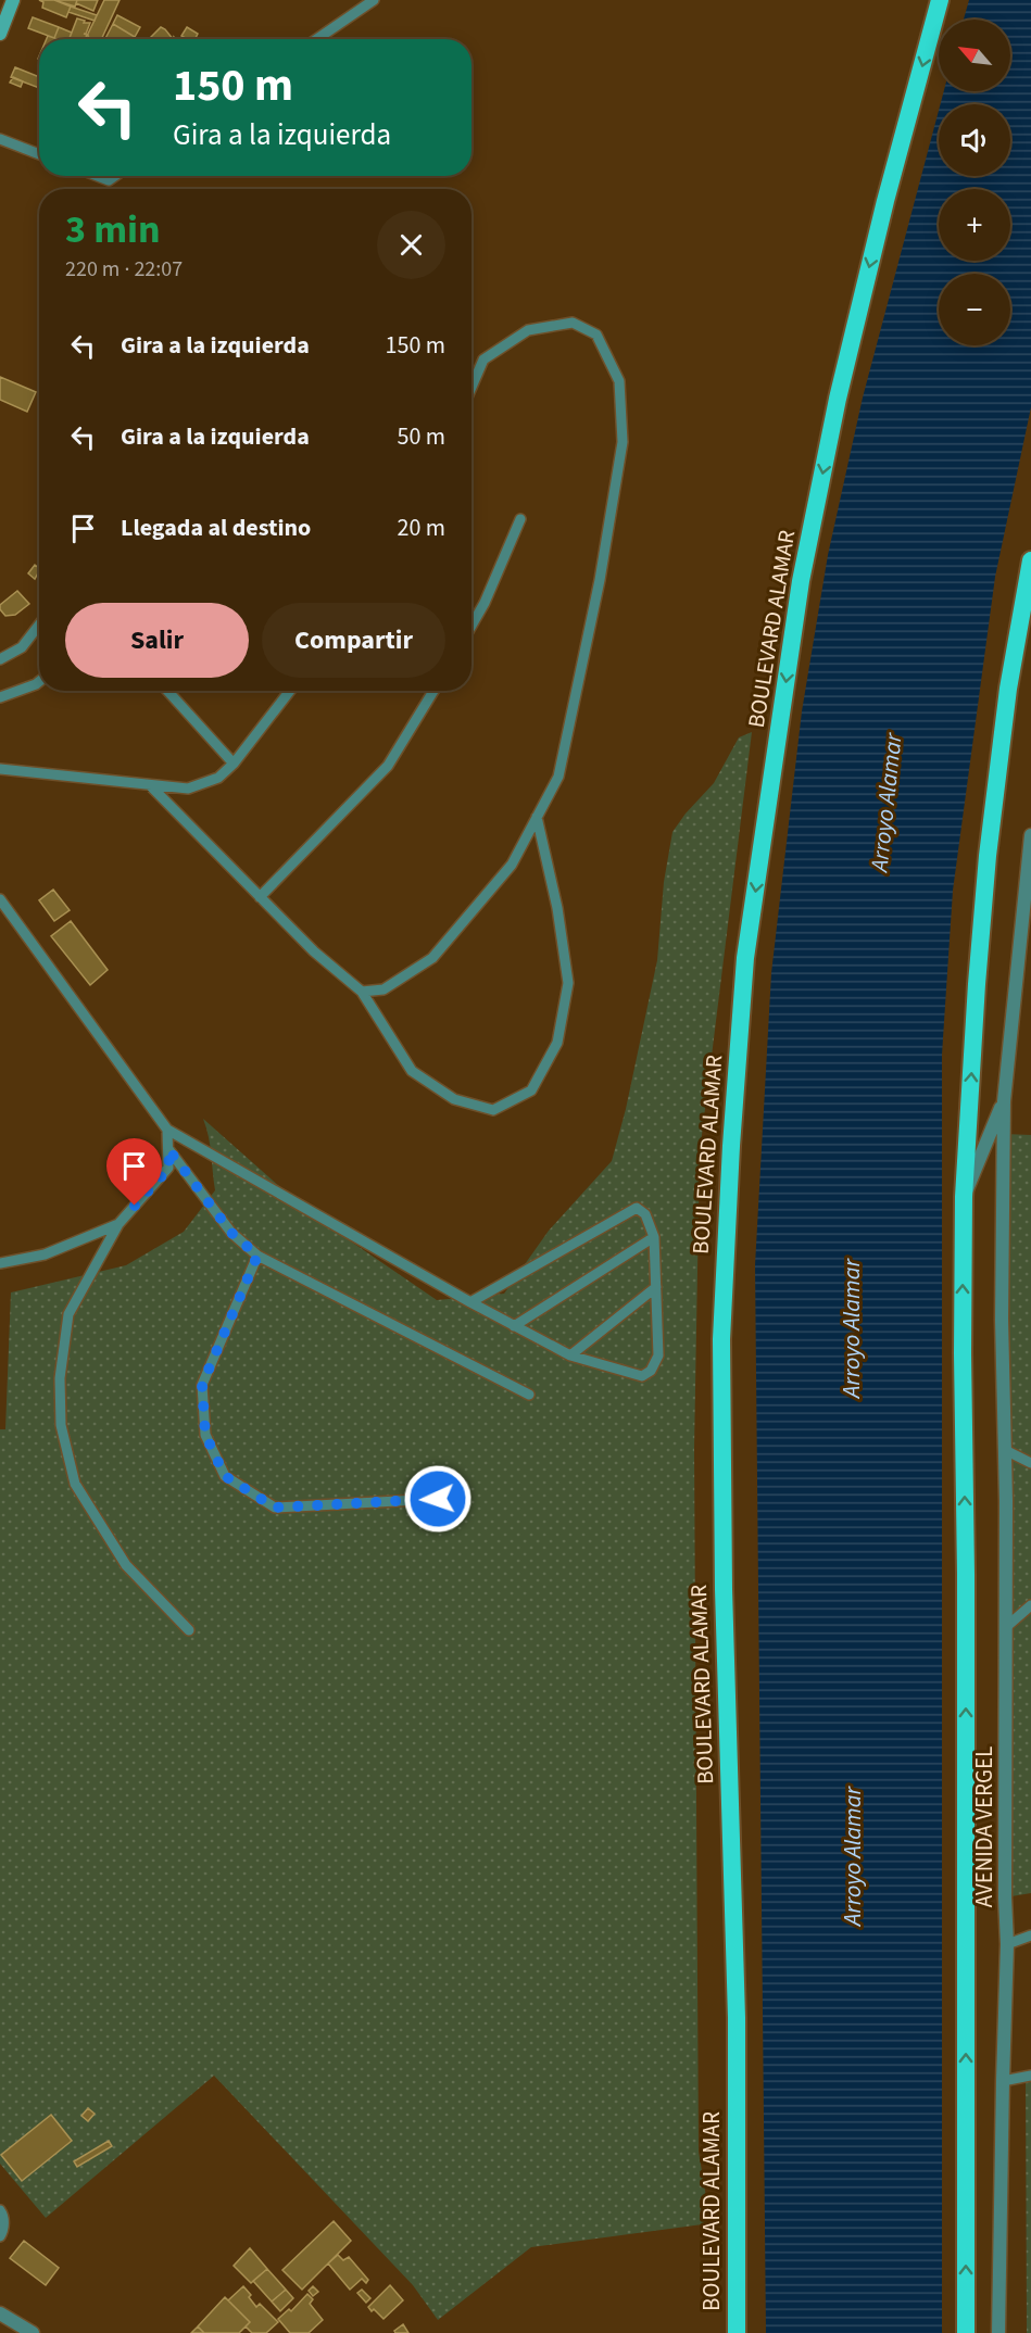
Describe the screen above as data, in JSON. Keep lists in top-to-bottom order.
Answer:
{
  "streets": {
    "highway": ["BOULEVARD ALAMAR"],
    "street": ["AVENIDA VERGEL"]
  },
  "one_way": ["BOULEVARD ALAMAR"],
  "water": ["Arroyo Alamar"],
  "north": "top left",
  "page": {
    "map_buttons": ["+", "−"],
    "turn": ["150 m", "Gira a la izquierda"],
    "heading": ["3 min", "220 m · 22:07"],
    "list": [
      {
        "name": "Gira a la izquierda",
        "value": "150 m"
      },
      {
        "name": "Gira a la izquierda",
        "value": "50 m"
      },
      {
        "name": "Llegada al destino",
        "value": "20 m"
      }
    ],
    "buttons": ["Salir", "Compartir"]
  }
}
